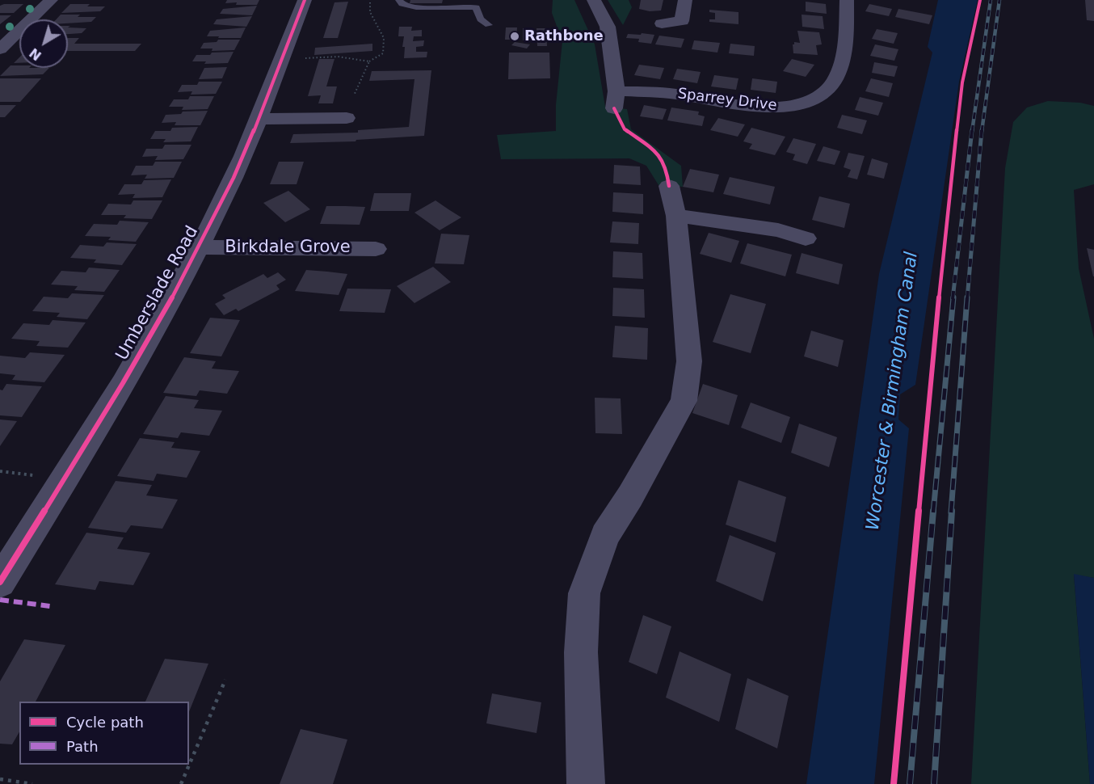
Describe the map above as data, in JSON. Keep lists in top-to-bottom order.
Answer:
{
  "streets": {
    "street": ["Sparrey Drive", "Birkdale Grove", "Umberslade Road"]
  },
  "crossings": [
    ["Birkdale Grove", "Umberslade Road"]
  ],
  "water": ["Worcester & Birmingham Canal"],
  "places": ["Rathbone"],
  "legend": ["Cycle path", "Path"],
  "north": "bottom left"
}
